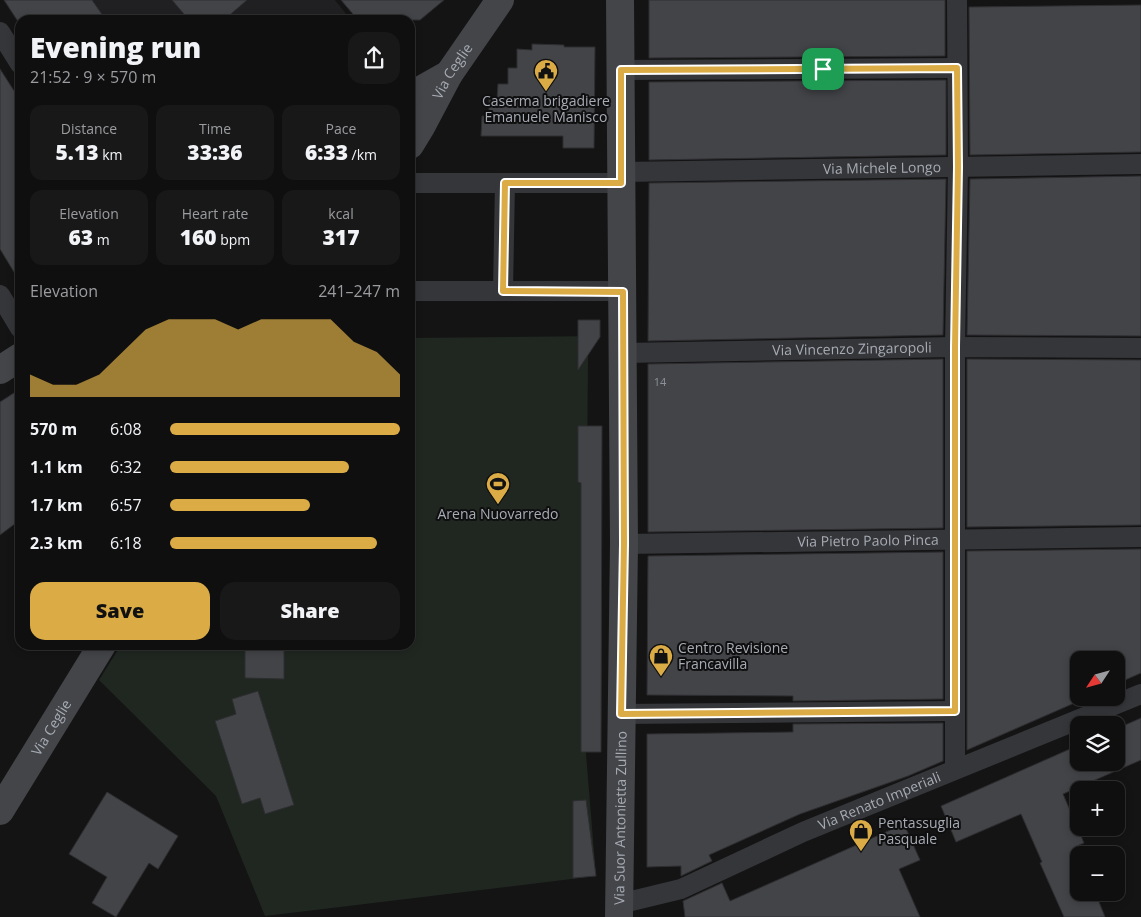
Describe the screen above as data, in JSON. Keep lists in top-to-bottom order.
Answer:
{
  "streets": {
    "main road": ["Via Ceglie", "Via Suor Antonietta Zullino"],
    "street": [
      "Via Michele Longo",
      "Via Vincenzo Zingaropoli",
      "Via Pietro Paolo Pinca",
      "Via Renato Imperiali"
    ]
  },
  "crossings": [
    ["Via Michele Longo", "Via Suor Antonietta Zullino"],
    ["Via Vincenzo Zingaropoli", "Via Suor Antonietta Zullino"],
    ["Via Pietro Paolo Pinca", "Via Suor Antonietta Zullino"],
    ["Via Renato Imperiali", "Via Suor Antonietta Zullino"]
  ],
  "places": {
    "public building": ["Caserma brigadiere Emanuele Manisco"],
    "sports": ["Arena Nuovarredo"],
    "shop": ["Centro Revisione Francavilla", "Pentassuglia Pasquale"]
  },
  "house_numbers": ["14"],
  "north": "bottom left",
  "page": {
    "heading": ["Evening run", "21:52 · 9 × 570 m"],
    "stats": [
      ["Distance", "5.13 km"],
      ["Time", "33:36"],
      ["Pace", "6:33 /km"],
      ["Elevation", "63 m"],
      ["Heart rate", "160 bpm"],
      ["kcal", "317"]
    ],
    "chart": ["Elevation", "241–247 m"],
    "list": [
      {
        "name": "570 m",
        "note": "6:08"
      },
      {
        "name": "1.1 km",
        "note": "6:32"
      },
      {
        "name": "1.7 km",
        "note": "6:57"
      },
      {
        "name": "2.3 km",
        "note": "6:18"
      }
    ],
    "buttons": ["Save", "Share"],
    "map_buttons": ["+", "−"]
  }
}
